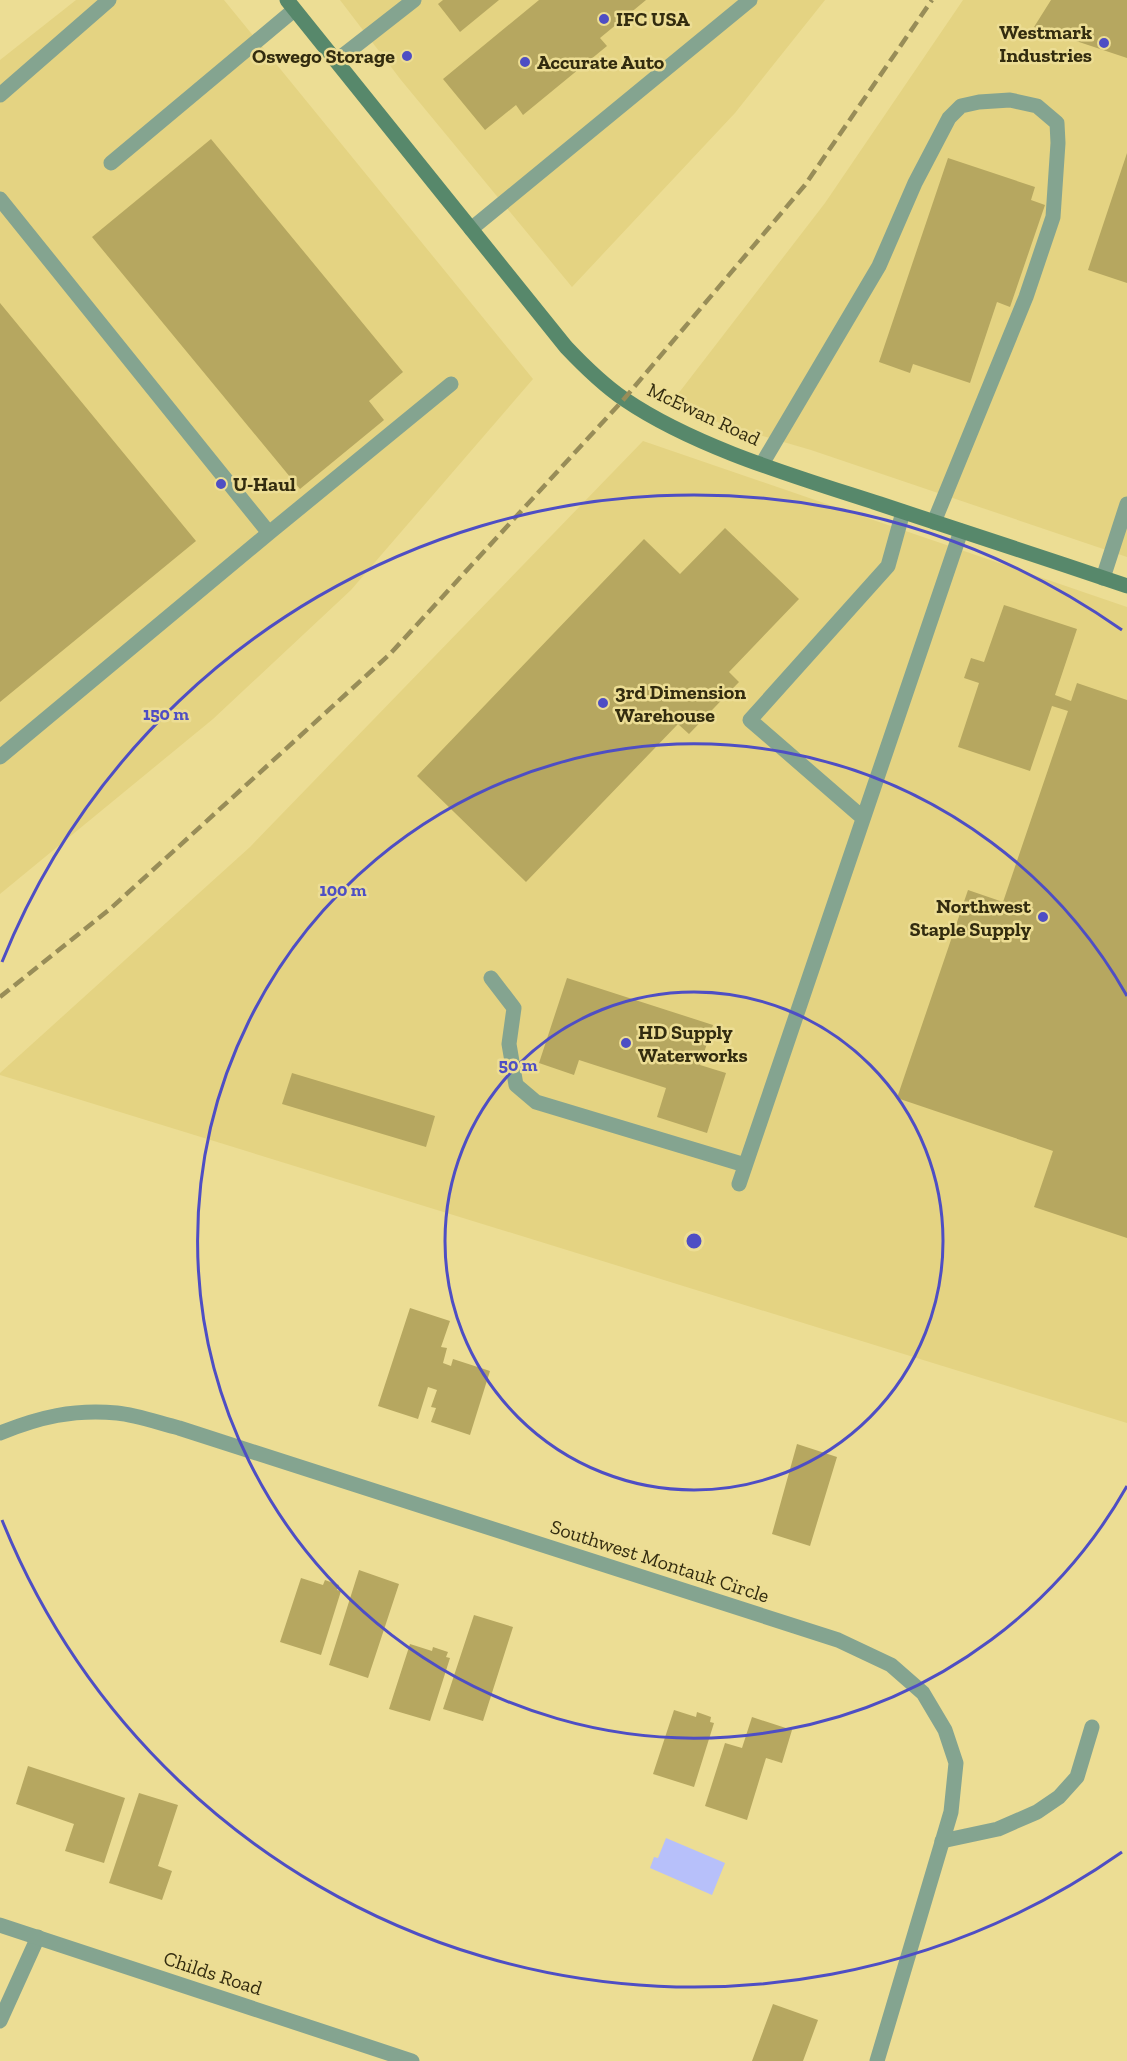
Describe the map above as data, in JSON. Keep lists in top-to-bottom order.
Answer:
{
  "streets": {
    "street": ["McEwan Road", "Southwest Montauk Circle", "Childs Road"]
  },
  "places": [
    "IFC USA",
    "Westmark Industries",
    "Oswego Storage",
    "Accurate Auto",
    "U-Haul",
    "3rd Dimension Warehouse",
    "Northwest Staple Supply",
    "HD Supply Waterworks"
  ],
  "rings": ["150 m", "100 m", "50 m"]
}
